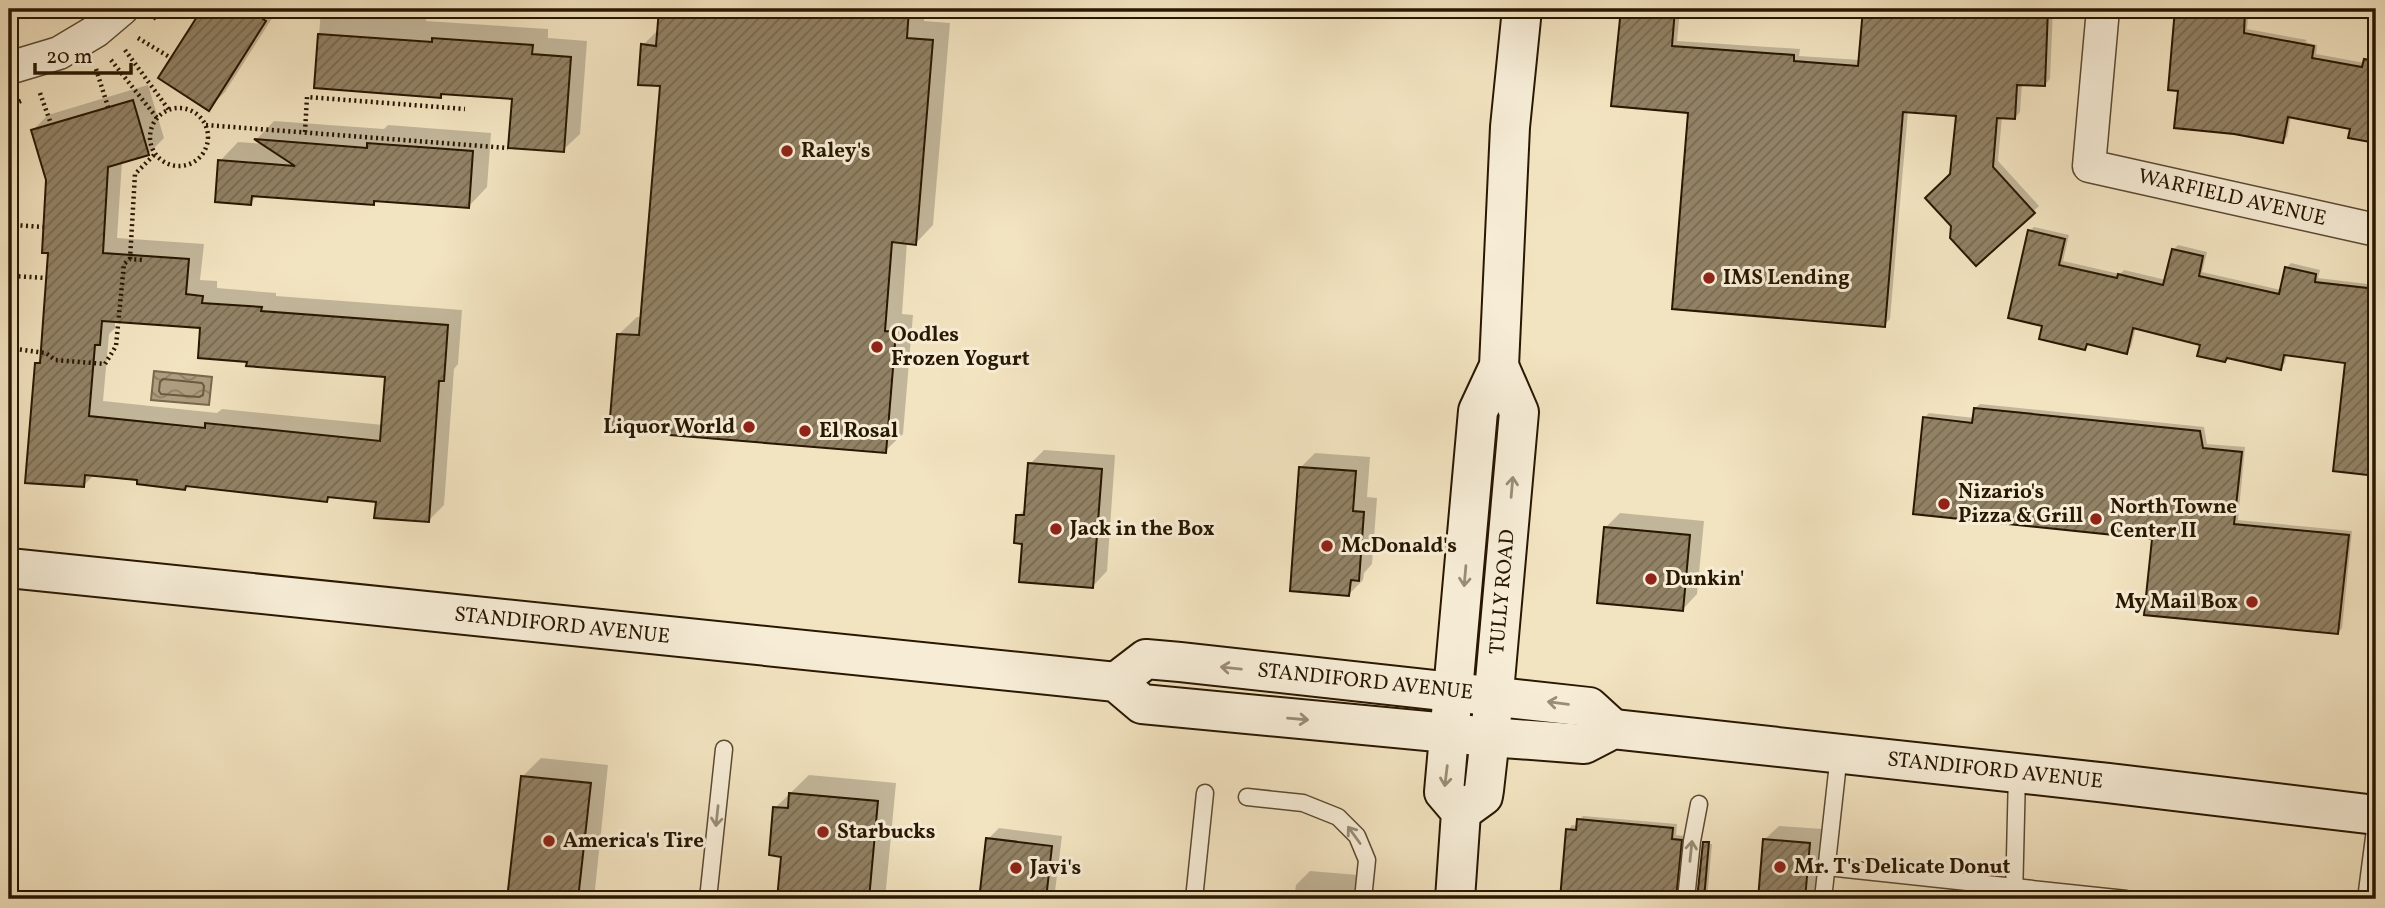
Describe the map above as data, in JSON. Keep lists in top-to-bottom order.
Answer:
{
  "streets": {
    "main road": ["TULLY ROAD", "STANDIFORD AVENUE"],
    "street": ["WARFIELD AVENUE"]
  },
  "crossings": [
    ["TULLY ROAD", "STANDIFORD AVENUE"]
  ],
  "places": [
    "Raley's",
    "IMS Lending",
    "Oodles Frozen Yogurt",
    "Liquor World",
    "El Rosal",
    "Nizario's Pizza & Grill",
    "North Towne Center II",
    "Jack in the Box",
    "McDonald's",
    "Dunkin'",
    "My Mail Box",
    "Starbucks",
    "America's Tire",
    "Mr. T's Delicate Donut",
    "Javi's"
  ],
  "scale_bar": "20 m"
}
